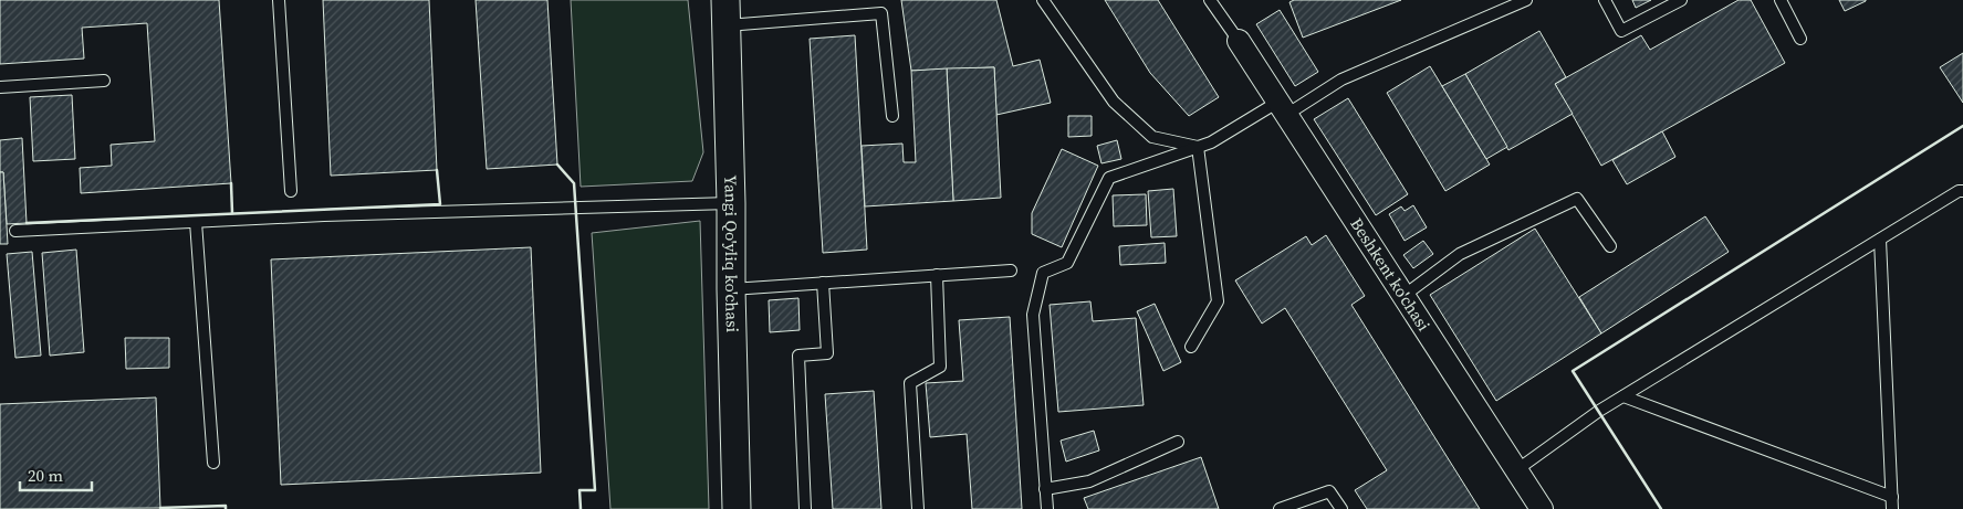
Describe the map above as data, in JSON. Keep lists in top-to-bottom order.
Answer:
{
  "streets": {
    "street": ["Yangi Qo'yliq ko'chasi", "Beshkent ko'chasi"]
  },
  "scale_bar": "20 m"
}
